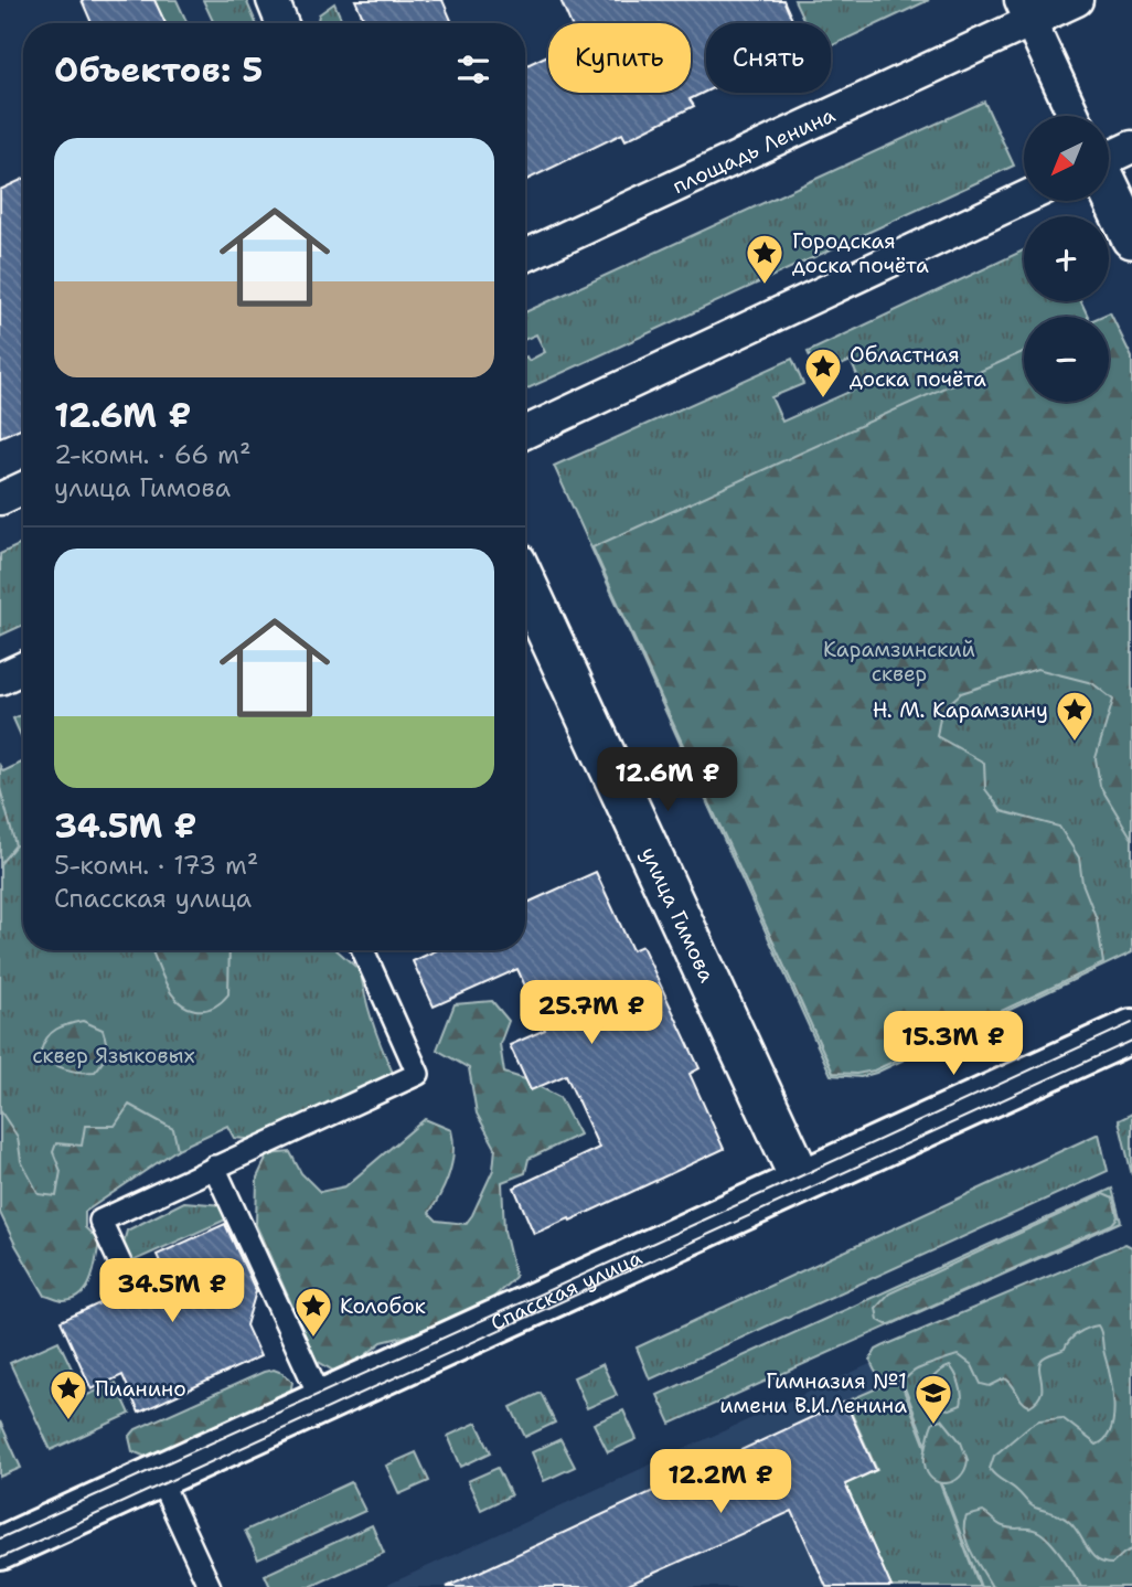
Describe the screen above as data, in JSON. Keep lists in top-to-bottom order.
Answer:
{
  "streets": {
    "street": ["площадь Ленина", "улица Гимова", "Спасская улица"]
  },
  "crossings": [
    ["улица Гимова", "Спасская улица"]
  ],
  "parks": ["Карамзинский сквер", "сквер Языковых"],
  "places": {
    "place": [
      "Городская доска почёта",
      "Областная доска почёта",
      "Н. М. Карамзину",
      "Колобок",
      "Пианино"
    ],
    "school or university": ["Гимназия №1 имени В.И.Ленина"]
  },
  "north": "bottom left",
  "page": {
    "chip": ["Купить", "Снять"],
    "heading": "Объектов: 5",
    "map_buttons": ["+", "−"],
    "list": [
      {
        "name": "12.6M ₽",
        "note": "2-комн. · 66 m² · улица Гимова"
      },
      {
        "name": "34.5M ₽",
        "note": "5-комн. · 173 m² · Спасская улица"
      }
    ],
    "price": [
      "12.6M ₽",
      "25.7M ₽",
      "15.3M ₽",
      "34.5M ₽",
      "12.2M ₽"
    ]
  }
}
